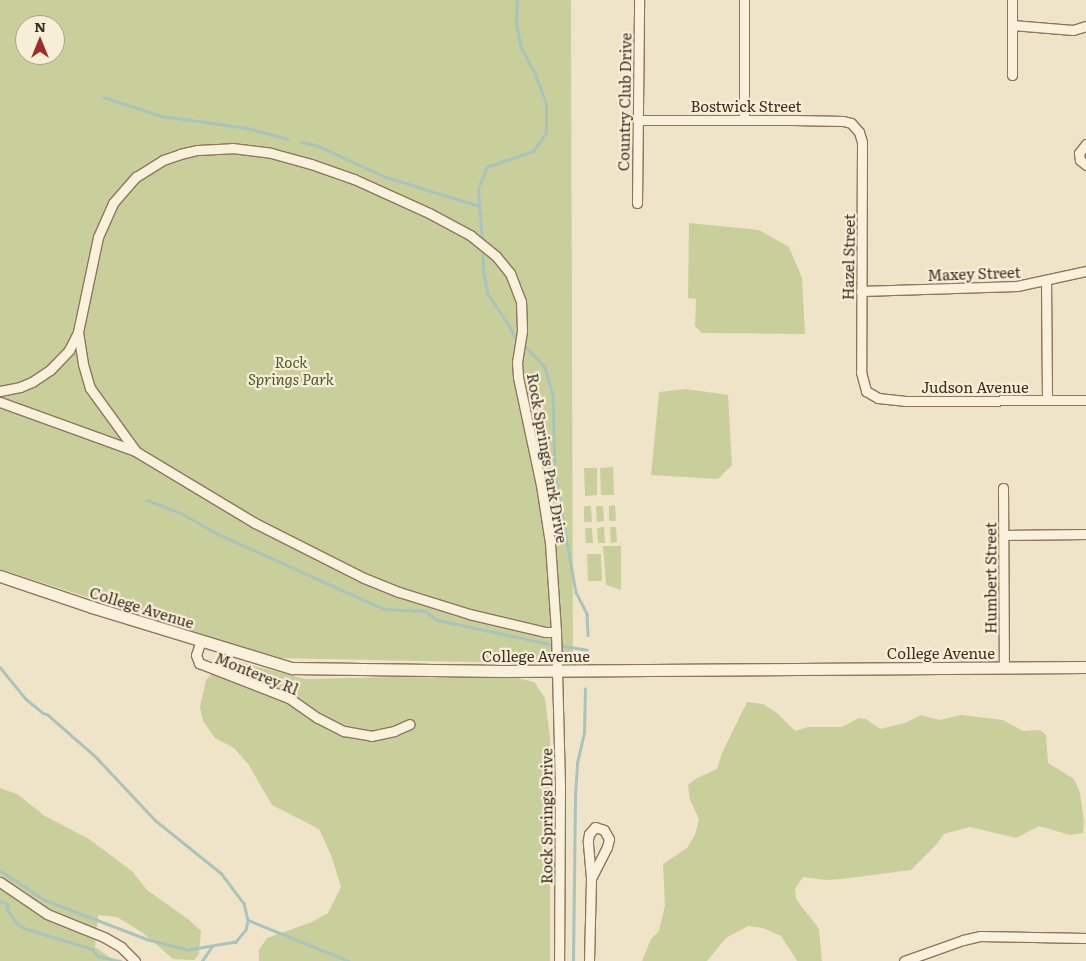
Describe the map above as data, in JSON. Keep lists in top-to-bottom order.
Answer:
{
  "streets": {
    "main road": ["College Avenue"],
    "street": [
      "Country Club Drive",
      "Bostwick Street",
      "Hazel Street",
      "Maxey Street",
      "Judson Avenue",
      "Rock Springs Park Drive",
      "Humbert Street",
      "Monterey Rl",
      "Rock Springs Drive"
    ]
  },
  "crossings": [
    ["Country Club Drive", "Bostwick Street"],
    ["Bostwick Street", "Hazel Street"],
    ["Hazel Street", "Maxey Street"],
    ["Hazel Street", "Judson Avenue"],
    ["Rock Springs Park Drive", "College Avenue"],
    ["Rock Springs Park Drive", "Rock Springs Drive"],
    ["Humbert Street", "College Avenue"],
    ["College Avenue", "Monterey Rl"],
    ["College Avenue", "Rock Springs Drive"]
  ],
  "parks": ["Rock Springs Park"],
  "north": "top"
}
